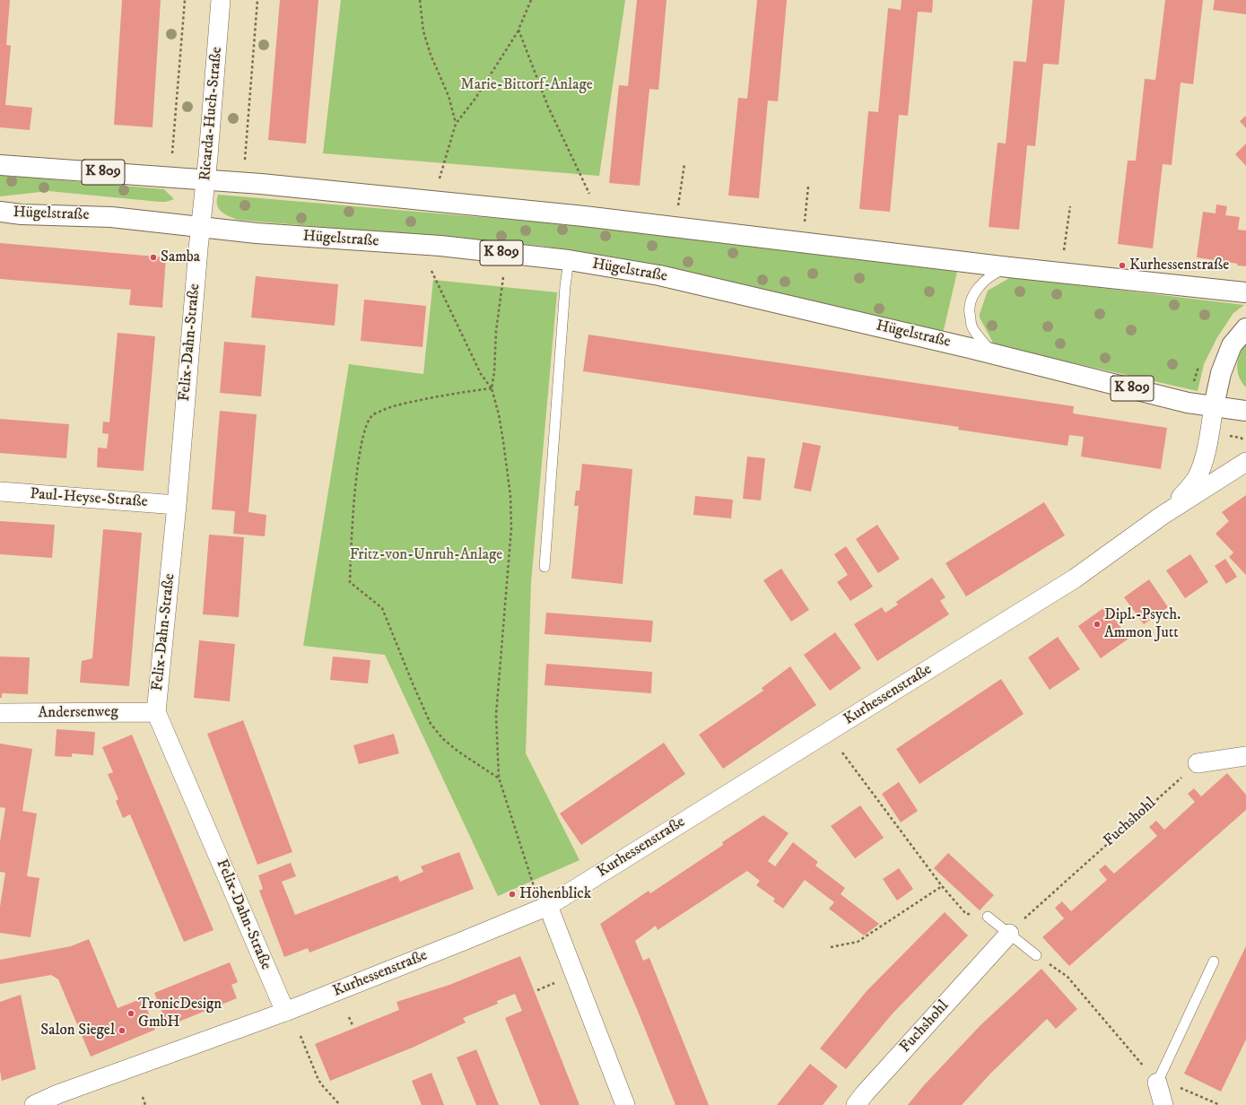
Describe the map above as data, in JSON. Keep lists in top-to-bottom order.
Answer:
{
  "streets": {
    "main road": ["K 809", "Hügelstraße"],
    "street": [
      "Ricarda-Huch-Straße",
      "Felix-Dahn-Straße",
      "Paul-Heyse-Straße",
      "Kurhessenstraße",
      "Andersenweg",
      "Fuchshohl"
    ]
  },
  "crossings": [
    ["Ricarda-Huch-Straße", "K 809"],
    ["Ricarda-Huch-Straße", "Hügelstraße"],
    ["Ricarda-Huch-Straße", "Felix-Dahn-Straße"],
    ["Hügelstraße", "Felix-Dahn-Straße"],
    ["Hügelstraße", "Kurhessenstraße"],
    ["Felix-Dahn-Straße", "Paul-Heyse-Straße"],
    ["Felix-Dahn-Straße", "Kurhessenstraße"],
    ["Felix-Dahn-Straße", "Andersenweg"]
  ],
  "parks": ["Marie-Bittorf-Anlage", "Fritz-von-Unruh-Anlage"],
  "places": [
    "Samba",
    "Kurhessenstraße",
    "Dipl.-Psych. Ammon Jutt",
    "Höhenblick",
    "TronicDesign GmbH",
    "Salon Siegel"
  ]
}
